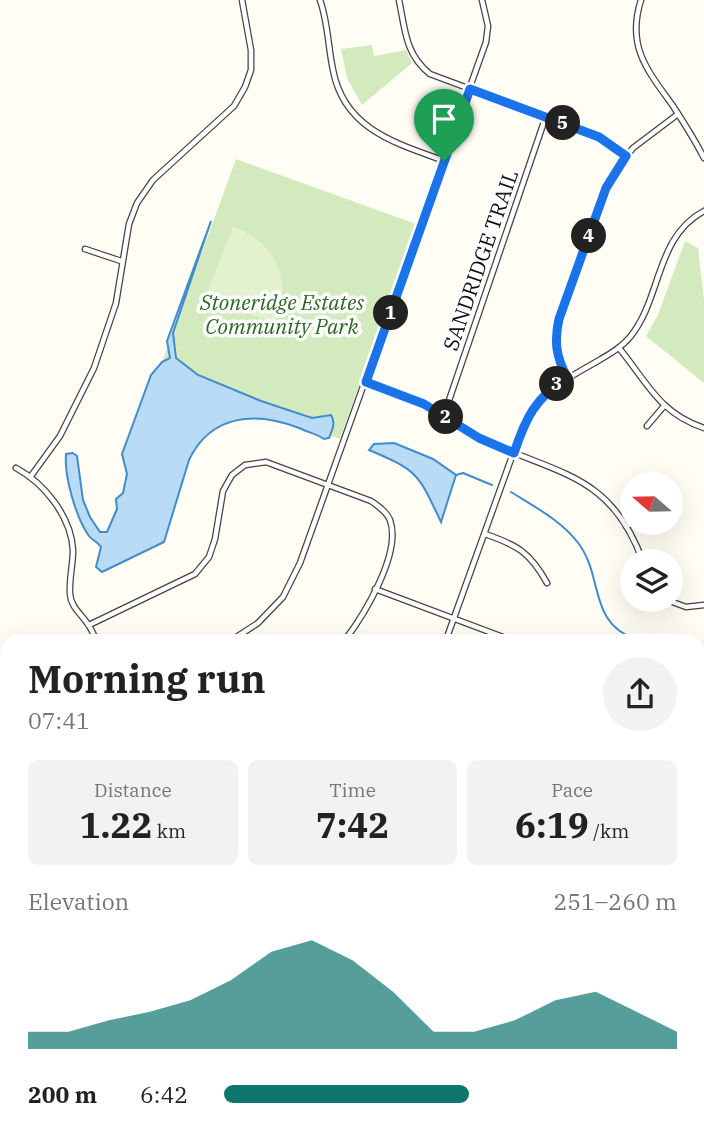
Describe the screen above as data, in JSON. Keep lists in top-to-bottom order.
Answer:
{
  "streets": {
    "street": ["SANDRIDGE TRAIL"]
  },
  "parks": ["Stoneridge Estates Community Park"],
  "north": "left",
  "page": {
    "pins": [
      "5",
      "4",
      "1",
      "3",
      "2"
    ],
    "heading": ["Morning run", "07:41"],
    "stats": [
      ["Distance", "1.22 km"],
      ["Time", "7:42"],
      ["Pace", "6:19 /km"]
    ],
    "chart": ["Elevation", "251–260 m"],
    "list": [
      {
        "name": "200 m",
        "note": "6:42"
      }
    ]
  }
}
